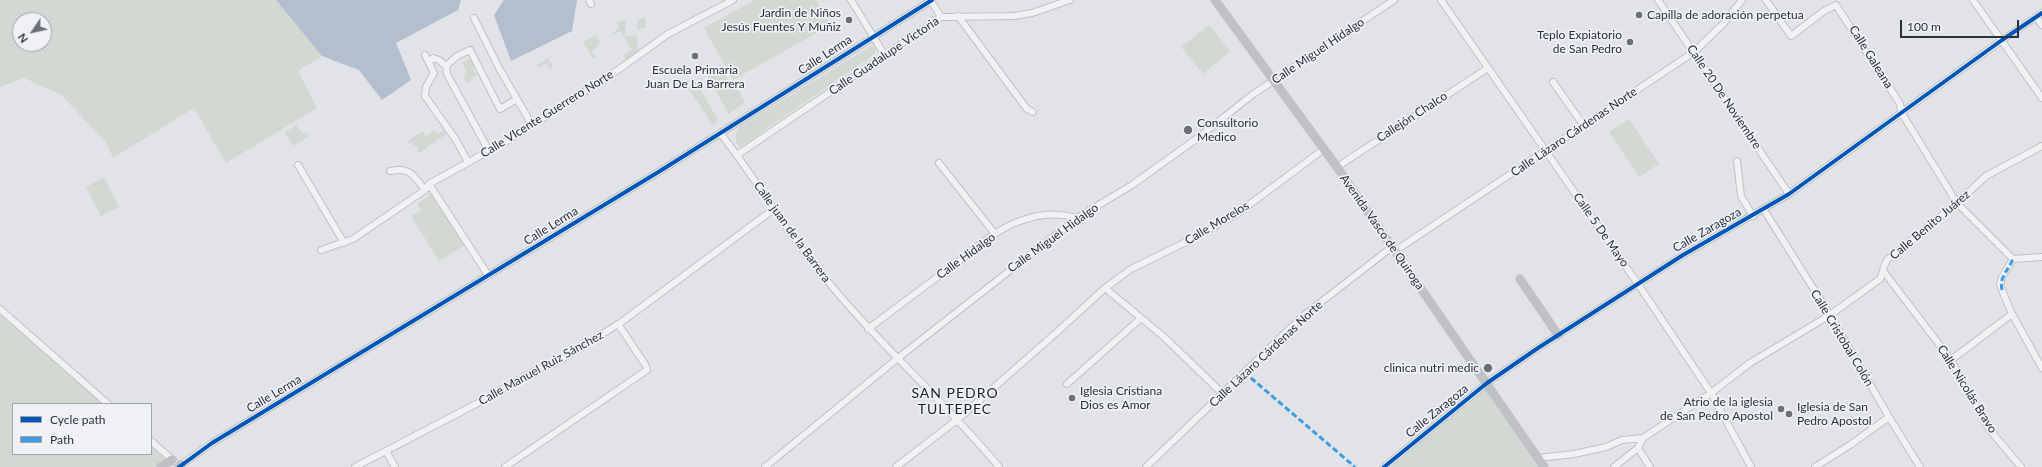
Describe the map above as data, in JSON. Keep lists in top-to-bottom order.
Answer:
{
  "streets": {
    "street": [
      "Calle Miguel Hidalgo",
      "Calle Lerma",
      "Calle Guadalupe Victoria",
      "Calle Galeana",
      "Calle 20 De Noviembre",
      "Calle VIcente Guerrero Norte",
      "Callejón Chalco",
      "Calle Lázaro Cárdenas Norte",
      "Calle Morelos",
      "Calle Benito Juárez",
      "Calle 5 De Mayo",
      "Calle Zaragoza",
      "Calle juan de la Barrera",
      "Avenida Vasco de Quiroga",
      "Calle Hidalgo",
      "Calle Cristobal Colón",
      "Calle Manuel Ruiz Sánchez",
      "Calle Nicolás Bravo"
    ]
  },
  "crossings": [
    ["Calle Miguel Hidalgo", "Calle juan de la Barrera"],
    ["Calle Miguel Hidalgo", "Avenida Vasco de Quiroga"],
    ["Calle Miguel Hidalgo", "Calle Hidalgo"],
    ["Calle Lerma", "Calle juan de la Barrera"],
    ["Calle Guadalupe Victoria", "Calle juan de la Barrera"],
    ["Calle Galeana", "Calle Benito Juárez"],
    ["Calle Galeana", "Calle Zaragoza"],
    ["Calle 20 De Noviembre", "Calle Lázaro Cárdenas Norte"],
    ["Calle 20 De Noviembre", "Calle Zaragoza"],
    ["Callejón Chalco", "Calle 5 De Mayo"],
    ["Callejón Chalco", "Avenida Vasco de Quiroga"],
    ["Calle Lázaro Cárdenas Norte", "Calle 5 De Mayo"],
    ["Calle Lázaro Cárdenas Norte", "Avenida Vasco de Quiroga"],
    ["Calle Morelos", "Calle juan de la Barrera"],
    ["Calle Morelos", "Avenida Vasco de Quiroga"],
    ["Calle Benito Juárez", "Calle 5 De Mayo"],
    ["Calle Benito Juárez", "Calle Cristobal Colón"],
    ["Calle Benito Juárez", "Calle Nicolás Bravo"],
    ["Calle 5 De Mayo", "Calle Zaragoza"],
    ["Calle Zaragoza", "Avenida Vasco de Quiroga"],
    ["Calle Zaragoza", "Calle Cristobal Colón"],
    ["Calle juan de la Barrera", "Calle Hidalgo"],
    ["Calle juan de la Barrera", "Calle Manuel Ruiz Sánchez"]
  ],
  "districts": ["SAN PEDRO TULTEPEC"],
  "places": [
    "Capilla de adoración perpetua",
    "Jardin de Niños Jesús Fuentes Y Muñiz",
    "Teplo Expiatorio de San Pedro",
    "Escuela Primaria Juan De La Barrera",
    "Consultorio Medico",
    "clinica nutri medic",
    "Iglesia Cristiana Dios es Amor",
    "Atrio de la iglesia de San Pedro Apostol",
    "Iglesia de San Pedro Apostol"
  ],
  "legend": ["Cycle path", "Path"],
  "scale_bar": "100 m",
  "north": "bottom left"
}
